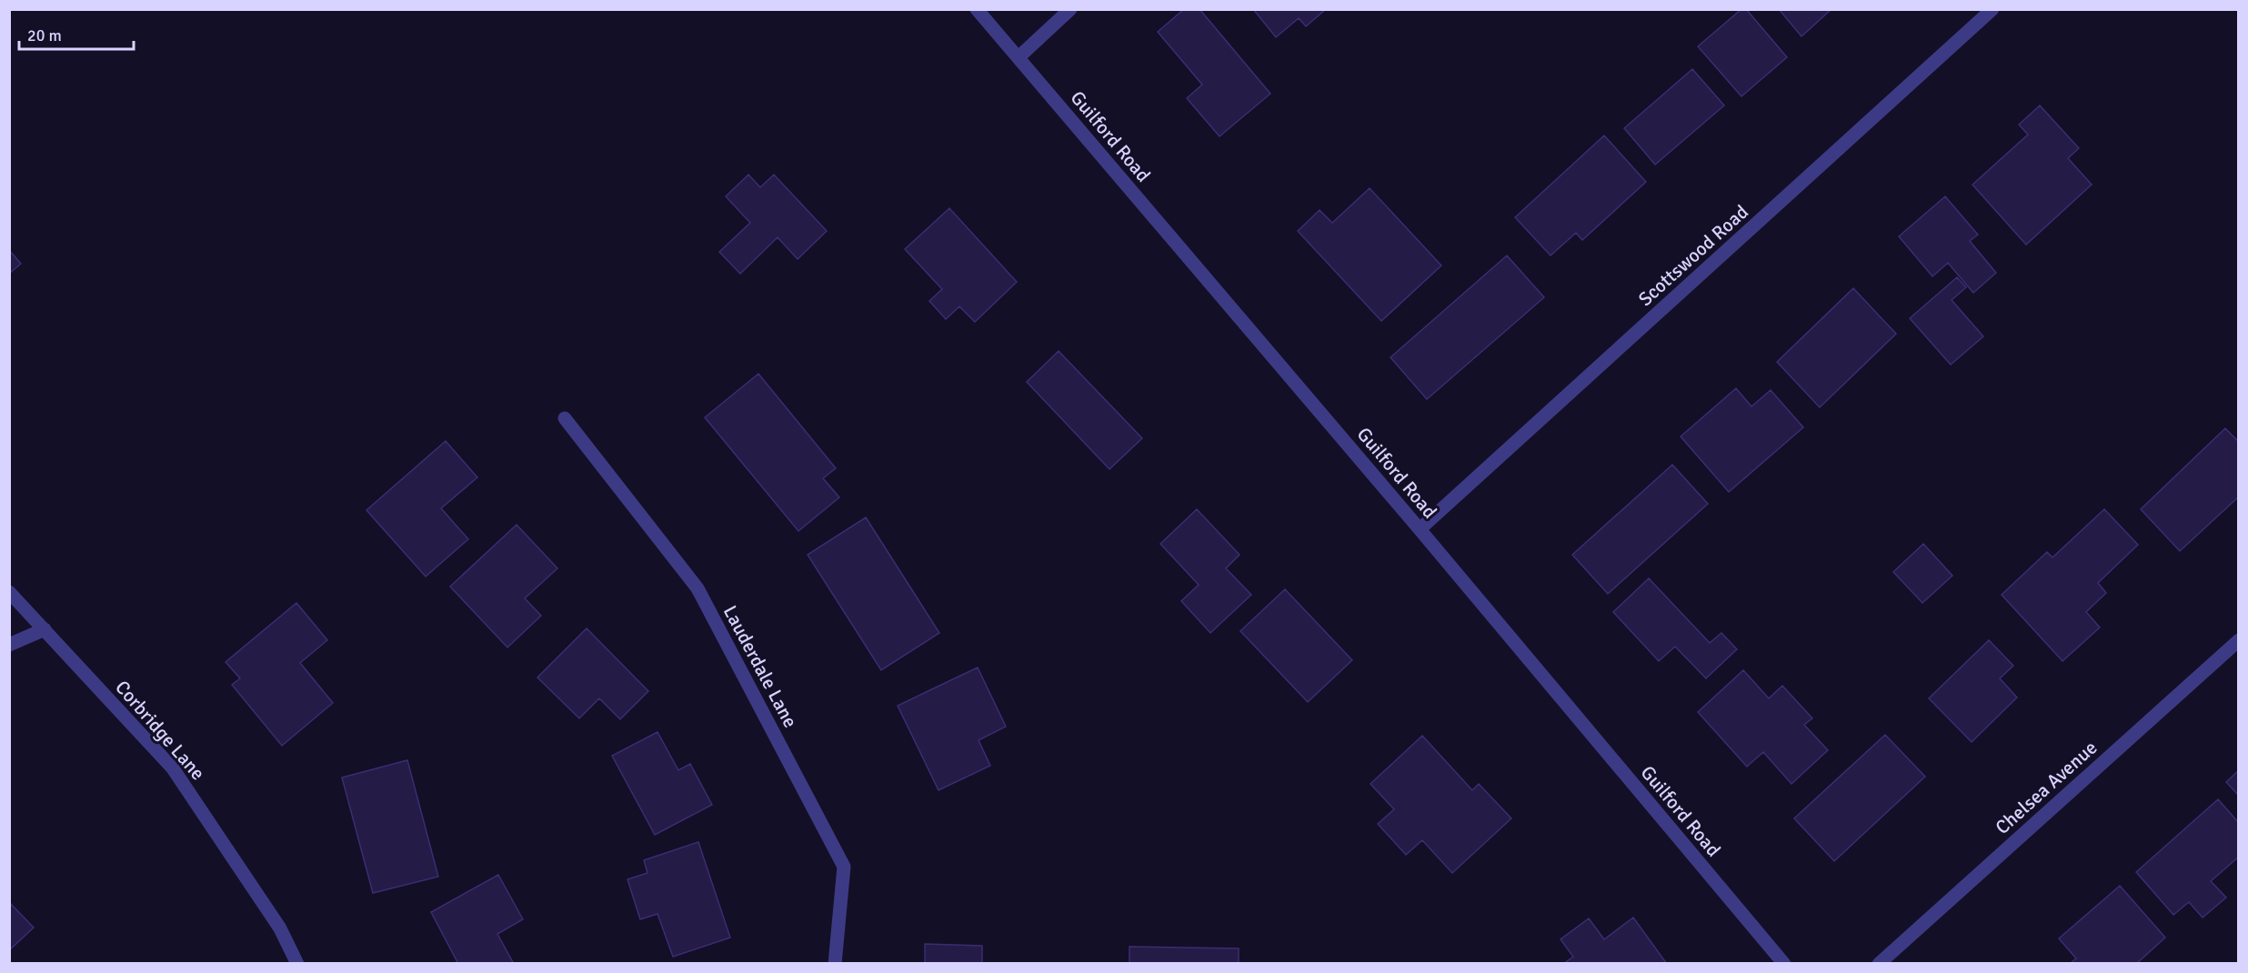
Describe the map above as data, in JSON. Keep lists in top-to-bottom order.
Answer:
{
  "streets": {
    "street": [
      "Guilford Road",
      "Scottswood Road",
      "Lauderdale Lane",
      "Corbridge Lane",
      "Chelsea Avenue"
    ]
  },
  "crossings": [
    ["Guilford Road", "Scottswood Road"]
  ],
  "scale_bar": "20 m"
}
